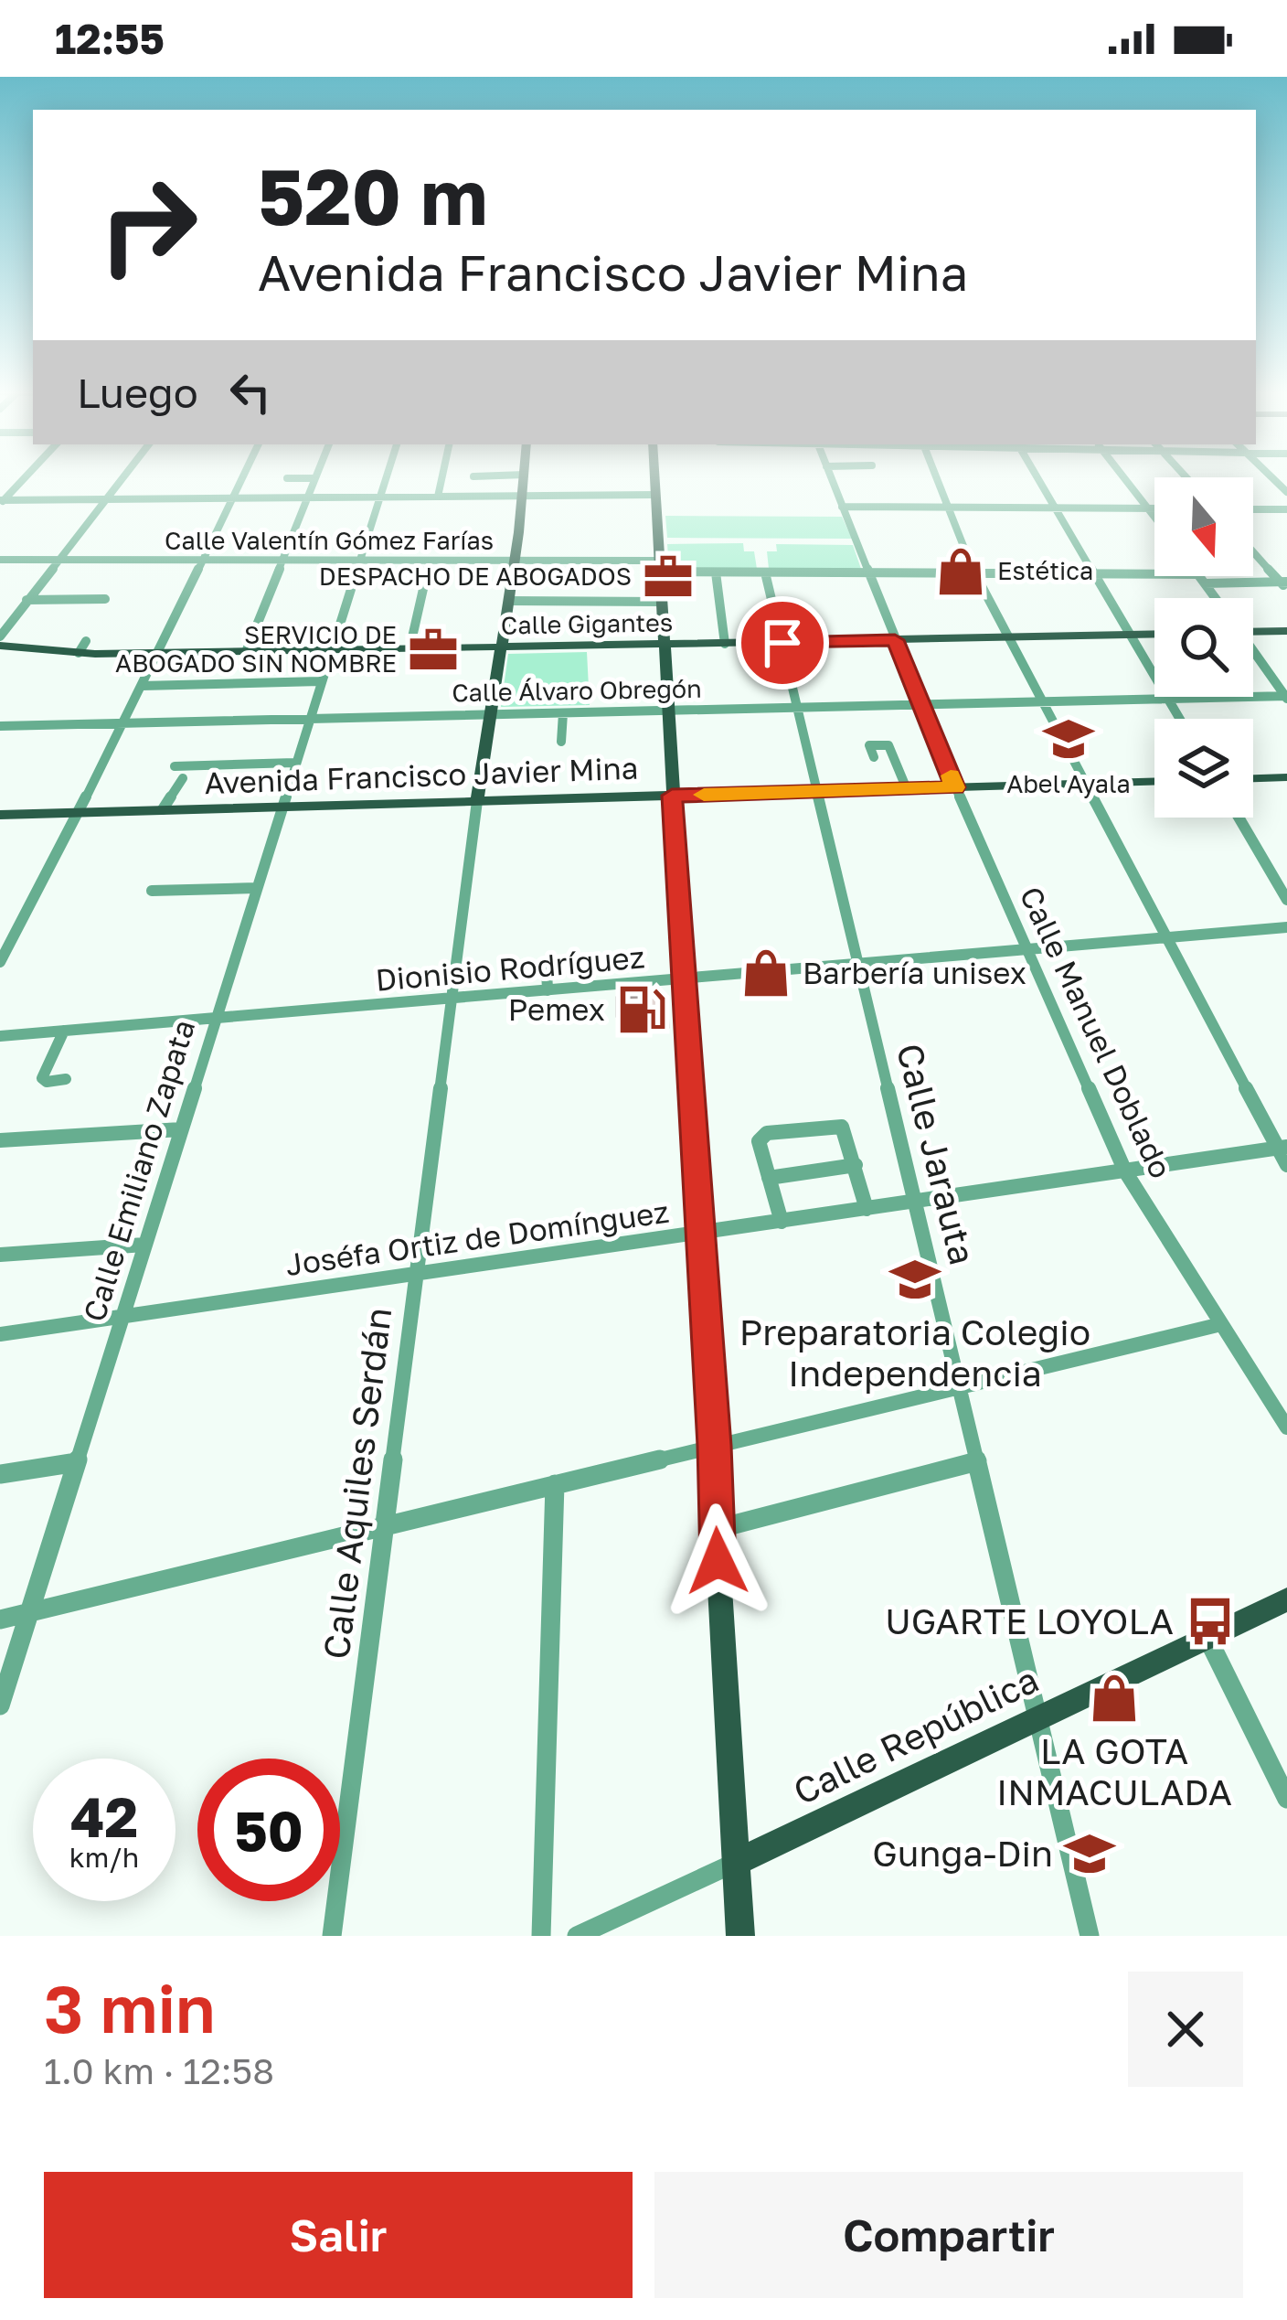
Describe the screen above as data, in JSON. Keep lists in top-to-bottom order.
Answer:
{
  "streets": {
    "main road": [
      "Calle Gigantes",
      "Avenida Francisco Javier Mina",
      "Calle Aquiles Serdán",
      "Calle República"
    ],
    "street": [
      "Calle Valentín Gómez Farías",
      "Calle Álvaro Obregón",
      "Dionisio Rodríguez",
      "Calle Manuel Doblado",
      "Calle Jarauta",
      "Calle Emiliano Zapata",
      "Joséfa Ortiz de Domínguez"
    ]
  },
  "crossings": [
    ["Calle Valentín Gómez Farías", "Calle Manuel Doblado"],
    ["Calle Valentín Gómez Farías", "Calle Jarauta"],
    ["Calle Valentín Gómez Farías", "Calle Emiliano Zapata"],
    ["Calle Valentín Gómez Farías", "Calle Aquiles Serdán"],
    ["Calle Gigantes", "Calle Manuel Doblado"],
    ["Calle Gigantes", "Calle Jarauta"],
    ["Calle Gigantes", "Calle Emiliano Zapata"],
    ["Calle Gigantes", "Calle Aquiles Serdán"],
    ["Calle Álvaro Obregón", "Calle Manuel Doblado"],
    ["Calle Álvaro Obregón", "Calle Jarauta"],
    ["Calle Álvaro Obregón", "Calle Emiliano Zapata"],
    ["Calle Álvaro Obregón", "Calle Aquiles Serdán"],
    ["Avenida Francisco Javier Mina", "Calle Manuel Doblado"],
    ["Avenida Francisco Javier Mina", "Calle Jarauta"],
    ["Avenida Francisco Javier Mina", "Calle Emiliano Zapata"],
    ["Avenida Francisco Javier Mina", "Calle Aquiles Serdán"],
    ["Dionisio Rodríguez", "Calle Manuel Doblado"],
    ["Dionisio Rodríguez", "Calle Jarauta"],
    ["Dionisio Rodríguez", "Calle Emiliano Zapata"],
    ["Dionisio Rodríguez", "Calle Aquiles Serdán"],
    ["Calle Manuel Doblado", "Joséfa Ortiz de Domínguez"],
    ["Calle Jarauta", "Joséfa Ortiz de Domínguez"],
    ["Calle Jarauta", "Calle República"],
    ["Calle Emiliano Zapata", "Joséfa Ortiz de Domínguez"],
    ["Joséfa Ortiz de Domínguez", "Calle Aquiles Serdán"]
  ],
  "places": {
    "shop": ["Estética", "Barbería unisex", "LA GOTA INMACULADA"],
    "office": ["DESPACHO DE ABOGADOS", "SERVICIO DE ABOGADO SIN NOMBRE"],
    "school or university": ["Abel Ayala", "Preparatoria Colegio Independencia", "Gunga-Din"],
    "fuel station": ["Pemex"],
    "bus stop": ["UGARTE LOYOLA"]
  },
  "north": "bottom",
  "page": {
    "status": "12:55",
    "turn": ["520 m", "Avenida Francisco Javier Mina"],
    "then": "Luego",
    "speed": "42 km/h",
    "limit": "50",
    "heading": ["3 min", "1.0 km · 12:58"],
    "buttons": ["Salir", "Compartir"]
  }
}
